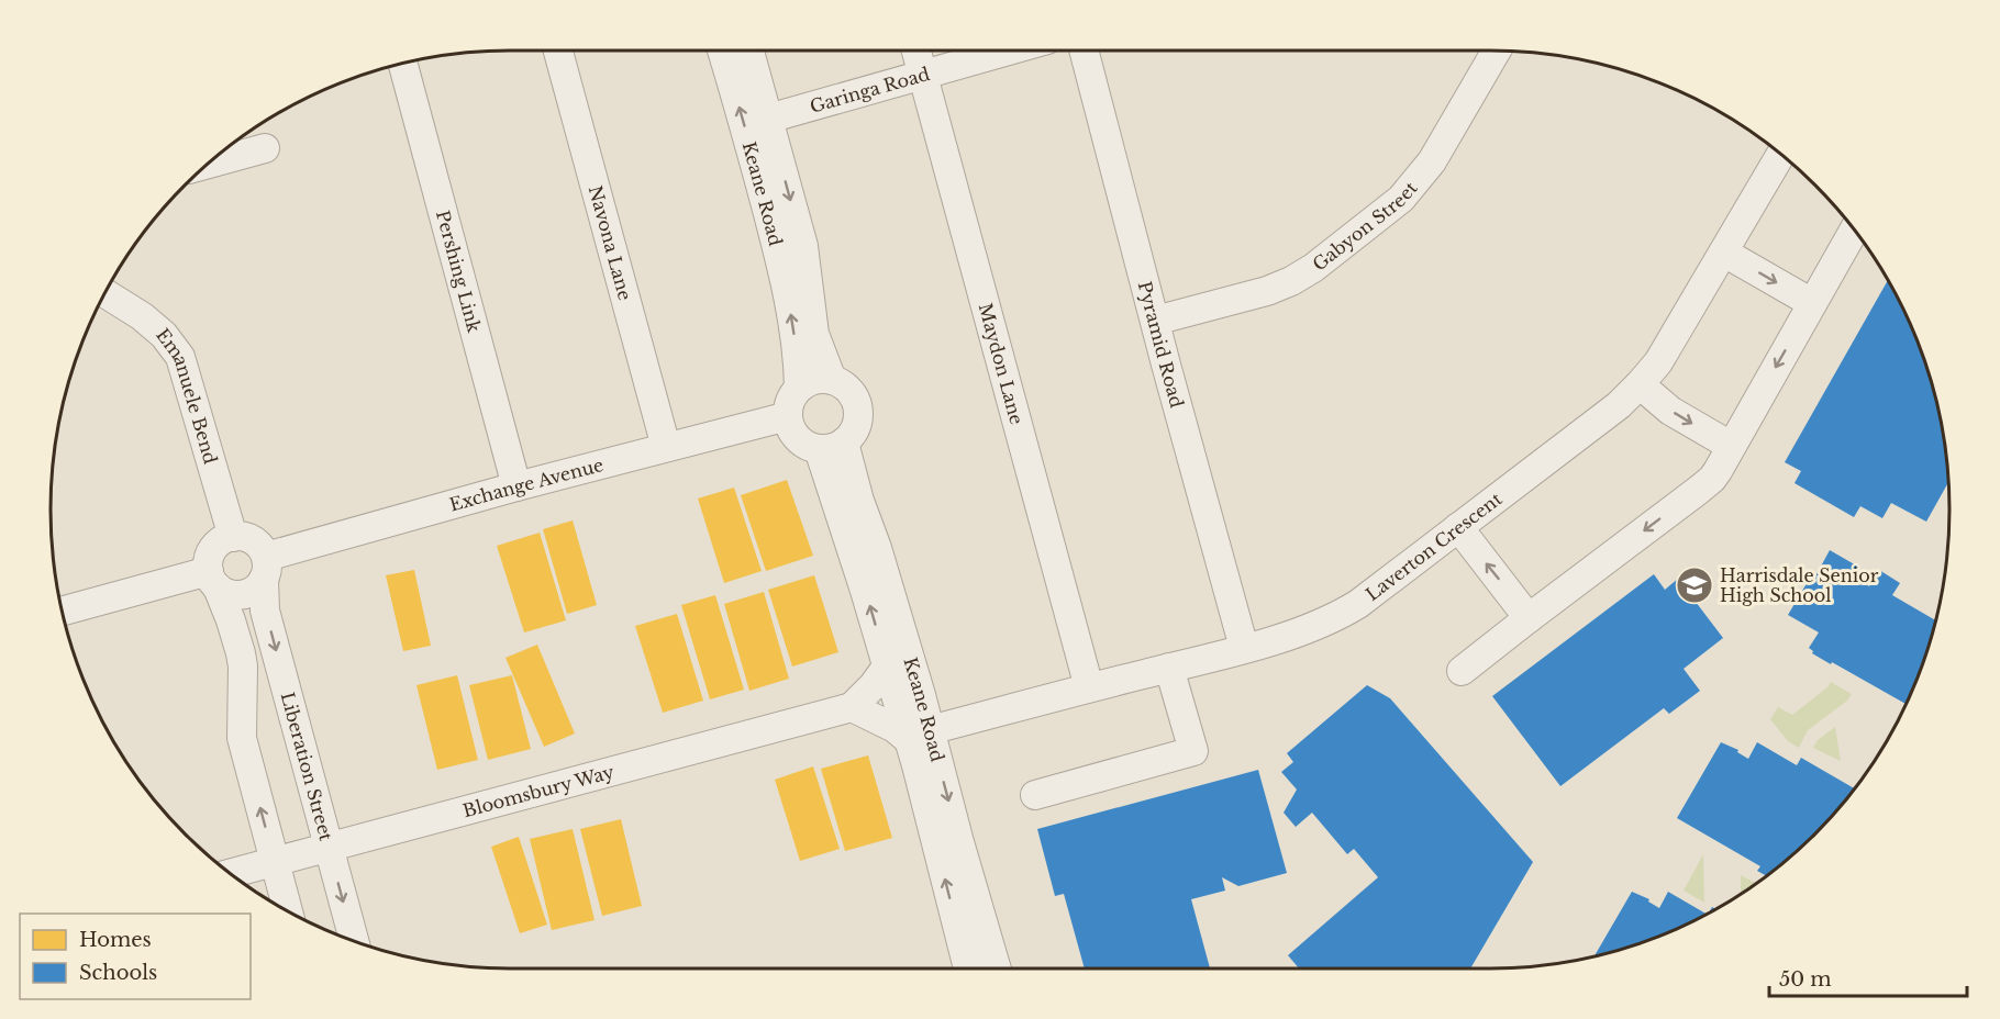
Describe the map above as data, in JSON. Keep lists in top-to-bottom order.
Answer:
{
  "streets": {
    "street": [
      "Garinga Road",
      "Keane Road",
      "Gabyon Street",
      "Navona Lane",
      "Pershing Link",
      "Pyramid Road",
      "Maydon Lane",
      "Emanuele Bend",
      "Exchange Avenue",
      "Laverton Crescent",
      "Liberation Street",
      "Bloomsbury Way"
    ]
  },
  "crossings": [
    ["Garinga Road", "Keane Road"],
    ["Garinga Road", "Maydon Lane"],
    ["Keane Road", "Exchange Avenue"],
    ["Keane Road", "Laverton Crescent"],
    ["Keane Road", "Bloomsbury Way"],
    ["Gabyon Street", "Pyramid Road"],
    ["Navona Lane", "Exchange Avenue"],
    ["Pershing Link", "Exchange Avenue"],
    ["Pyramid Road", "Laverton Crescent"],
    ["Maydon Lane", "Laverton Crescent"],
    ["Emanuele Bend", "Exchange Avenue"],
    ["Emanuele Bend", "Liberation Street"],
    ["Exchange Avenue", "Liberation Street"],
    ["Liberation Street", "Bloomsbury Way"]
  ],
  "places": {
    "school or university": ["Harrisdale Senior High School"]
  },
  "legend": ["Homes", "Schools"],
  "scale_bar": "50 m"
}
